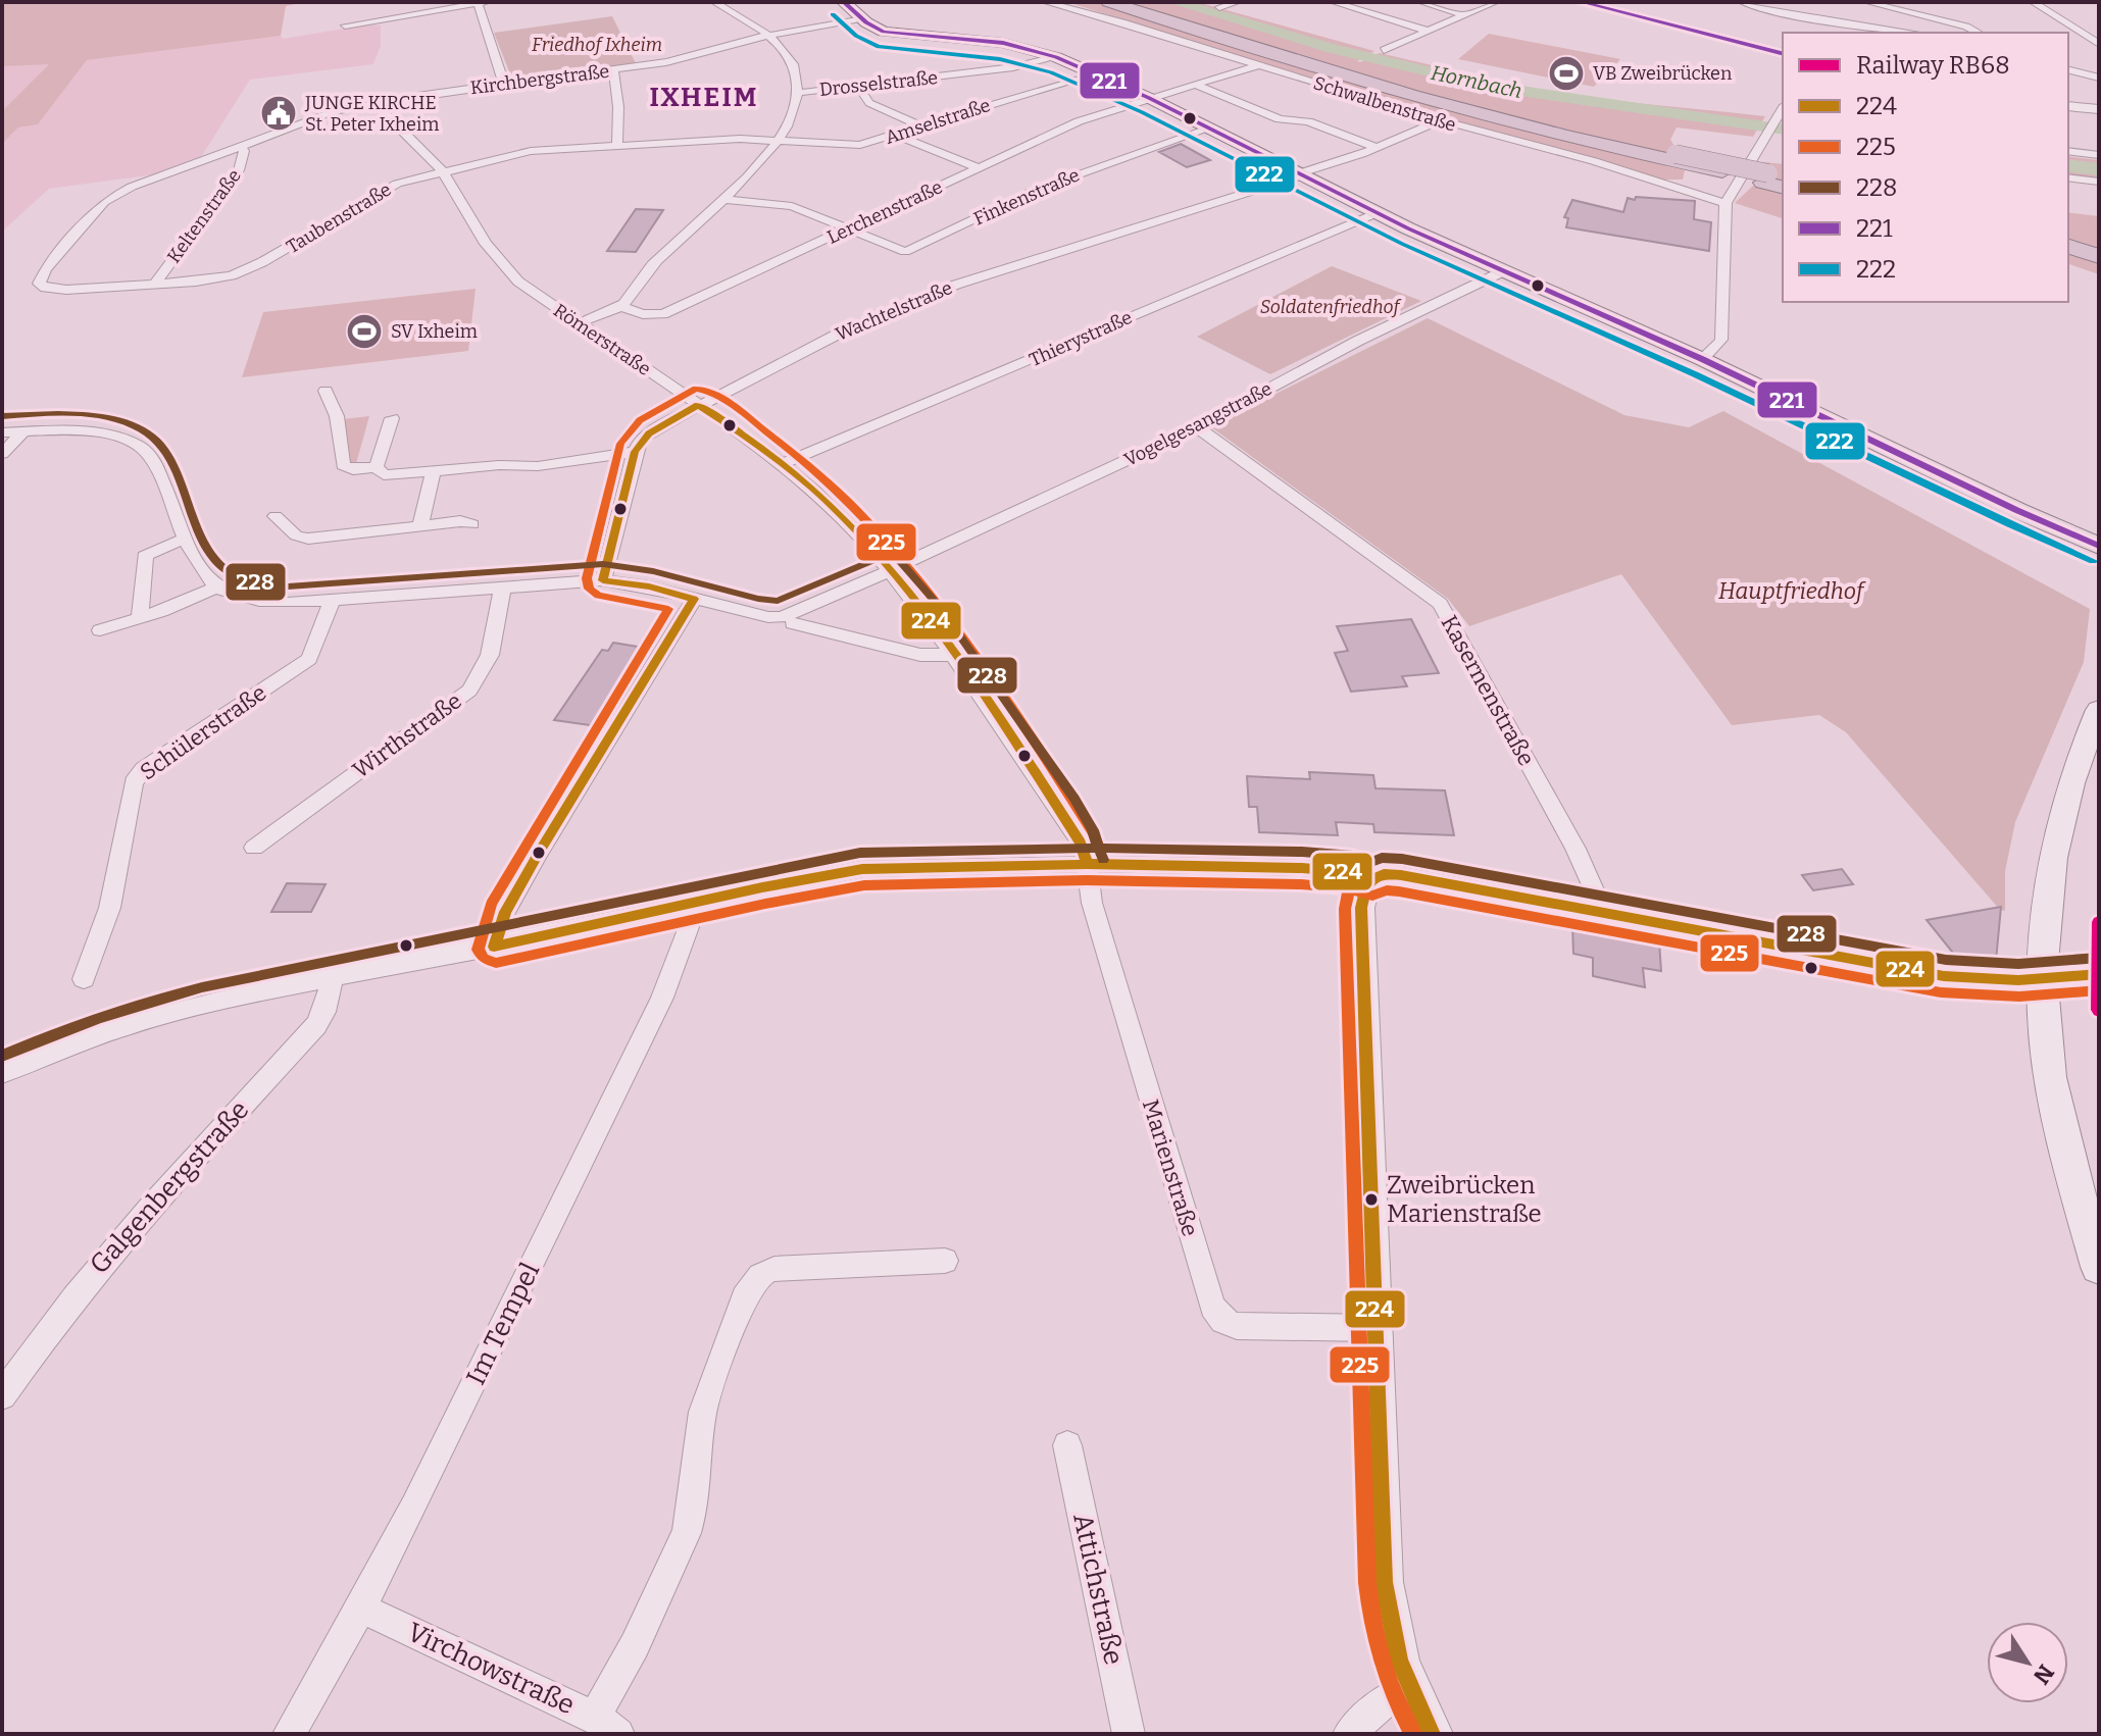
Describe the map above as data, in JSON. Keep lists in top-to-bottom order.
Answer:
{
  "streets": {
    "street": [
      "Kirchbergstraße",
      "Drosselstraße",
      "Schwalbenstraße",
      "Amselstraße",
      "Finkenstraße",
      "Lerchenstraße",
      "Keltenstraße",
      "Taubenstraße",
      "Wachtelstraße",
      "Thierystraße",
      "Römerstraße",
      "Vogelgesangstraße",
      "Kasernenstraße",
      "Schülerstraße",
      "Wirthstraße",
      "Marienstraße",
      "Galgenbergstraße",
      "Im Tempel",
      "Attichstraße",
      "Virchowstraße"
    ]
  },
  "crossings": [
    ["Kirchbergstraße", "Keltenstraße"],
    ["Kirchbergstraße", "Taubenstraße"],
    ["Kirchbergstraße", "Römerstraße"],
    ["Schwalbenstraße", "Lerchenstraße"],
    ["Schwalbenstraße", "Wachtelstraße"],
    ["Amselstraße", "Taubenstraße"],
    ["Finkenstraße", "Lerchenstraße"],
    ["Keltenstraße", "Taubenstraße"],
    ["Taubenstraße", "Römerstraße"],
    ["Wachtelstraße", "Römerstraße"],
    ["Thierystraße", "Römerstraße"],
    ["Römerstraße", "Vogelgesangstraße"],
    ["Römerstraße", "Marienstraße"],
    ["Vogelgesangstraße", "Kasernenstraße"],
    ["Vogelgesangstraße", "Schülerstraße"],
    ["Vogelgesangstraße", "Wirthstraße"],
    ["Im Tempel", "Virchowstraße"]
  ],
  "districts": ["IXHEIM"],
  "water": ["Hornbach"],
  "parks": ["Friedhof Ixheim", "Soldatenfriedhof", "Hauptfriedhof"],
  "places": {
    "sports": ["VB Zweibrücken", "SV Ixheim"],
    "public building": ["JUNGE KIRCHE St. Peter Ixheim"],
    "other": ["Zweibrücken Marienstraße"]
  },
  "lines": [
    "transit line 221",
    "transit line 222",
    "transit line 225",
    "transit line 224",
    "transit line 228",
    "rail line RB68"
  ],
  "legend": [
    "Railway RB68",
    "224",
    "225",
    "228",
    "221",
    "222"
  ],
  "north": "bottom right"
}
